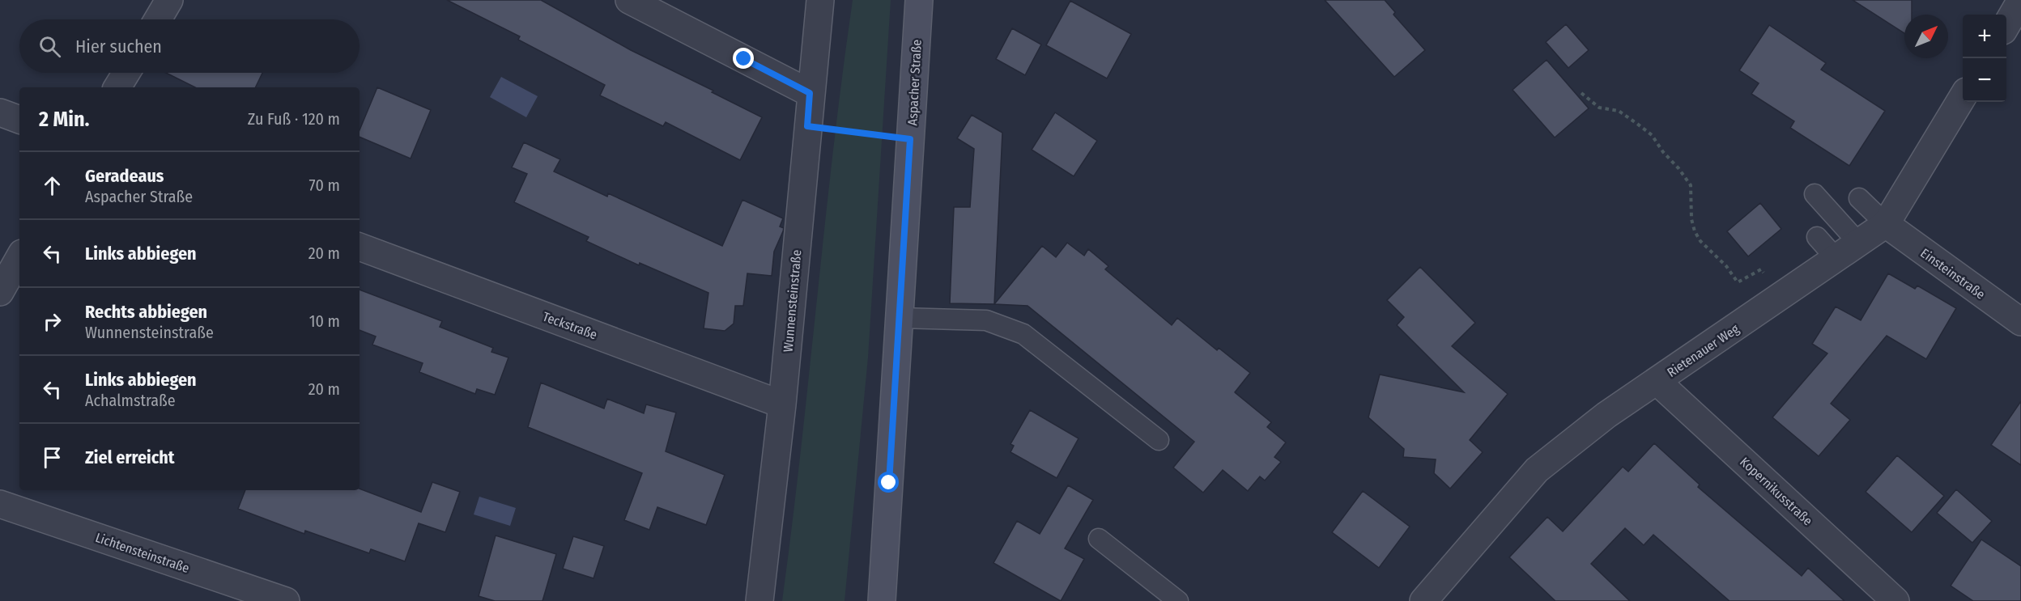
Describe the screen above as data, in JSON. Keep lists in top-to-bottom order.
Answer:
{
  "streets": {
    "street": [
      "Aspacher Straße",
      "Einsteinstraße",
      "Wunnensteinstraße",
      "Teckstraße",
      "Rietenauer Weg",
      "Kopernikusstraße",
      "Lichtensteinstraße"
    ]
  },
  "crossings": [
    ["Einsteinstraße", "Rietenauer Weg"],
    ["Wunnensteinstraße", "Teckstraße"],
    ["Rietenauer Weg", "Kopernikusstraße"]
  ],
  "north": "top right",
  "page": {
    "map_buttons": ["+", "−"],
    "search": "Hier suchen",
    "heading": ["2 Min.", "Zu Fuß · 120 m"],
    "list": [
      ["Geradeaus", "Aspacher Straße", "70 m"],
      ["Links abbiegen", "20 m"],
      ["Rechts abbiegen", "Wunnensteinstraße", "10 m"],
      ["Links abbiegen", "Achalmstraße", "20 m"],
      "Ziel erreicht"
    ]
  }
}
